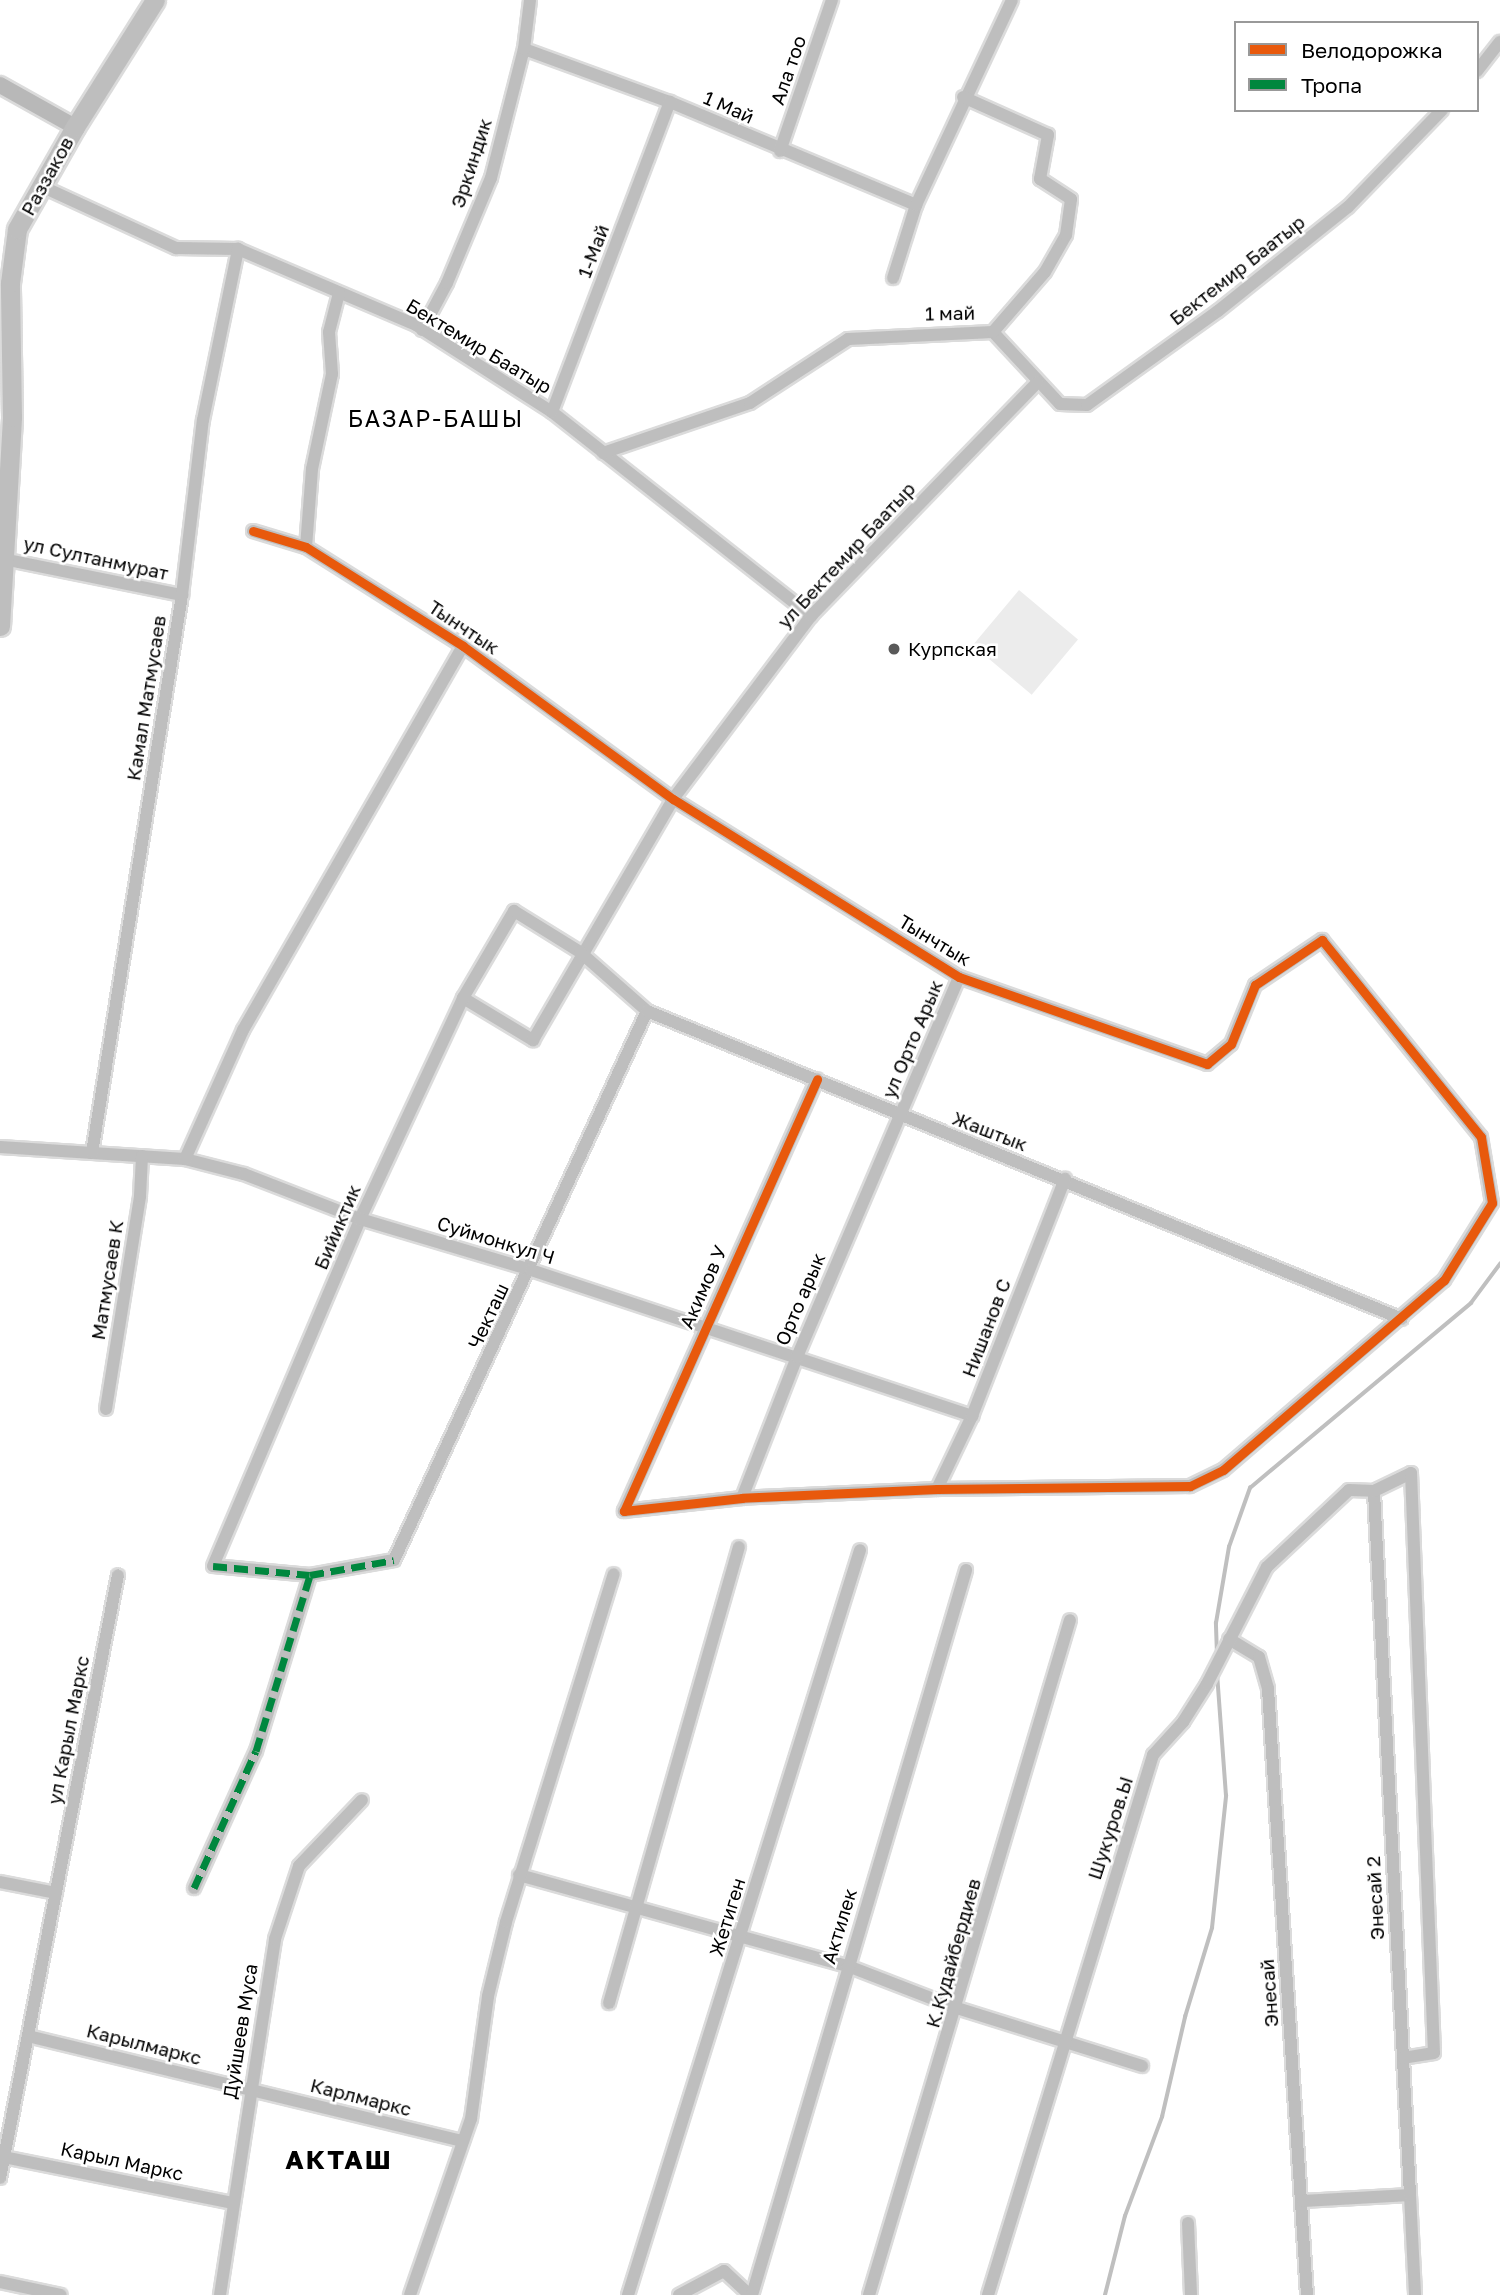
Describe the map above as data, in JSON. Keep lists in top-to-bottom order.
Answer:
{
  "streets": {
    "main road": ["Раззаков"],
    "street": [
      "Ала тоо",
      "1 Май",
      "Эркиндик",
      "1-Май",
      "Бектемир Баатыр",
      "1 май",
      "ул Бектемир Баатыр",
      "ул Султанмурат",
      "Тынчтык",
      "Камал Матмусаев",
      "ул Орто Арык",
      "Жаштык",
      "Бийиктик",
      "Суймонкул Ч",
      "Матмусаев К",
      "Акимов У",
      "Орто арык",
      "Чекташ",
      "Нишанов С",
      "ул Карыл Маркс",
      "Шукуров.Ы",
      "Энесай 2",
      "Жетиген",
      "Актилек",
      "К.Кудайбердиев",
      "Энесай",
      "Дуйшеев Муса",
      "Карылмаркс",
      "Карлмаркс",
      "Карыл Маркс"
    ]
  },
  "crossings": [
    ["Ала тоо", "1 Май"],
    ["1 Май", "Эркиндик"],
    ["1 Май", "1-Май"],
    ["Эркиндик", "Бектемир Баатыр"],
    ["Раззаков", "Бектемир Баатыр"],
    ["Раззаков", "ул Султанмурат"],
    ["1-Май", "Бектемир Баатыр"],
    ["Бектемир Баатыр", "1 май"],
    ["Бектемир Баатыр", "ул Бектемир Баатыр"],
    ["Бектемир Баатыр", "Камал Матмусаев"],
    ["ул Бектемир Баатыр", "Тынчтык"],
    ["ул Бектемир Баатыр", "Жаштык"],
    ["ул Бектемир Баатыр", "Бийиктик"],
    ["ул Султанмурат", "Камал Матмусаев"],
    ["Тынчтык", "ул Орто Арык"],
    ["Тынчтык", "Жаштык"],
    ["Камал Матмусаев", "Суймонкул Ч"],
    ["ул Орто Арык", "Жаштык"],
    ["ул Орто Арык", "Орто арык"],
    ["Жаштык", "Бийиктик"],
    ["Жаштык", "Акимов У"],
    ["Жаштык", "Орто арык"],
    ["Жаштык", "Чекташ"],
    ["Жаштык", "Нишанов С"],
    ["Бийиктик", "Суймонкул Ч"],
    ["Бийиктик", "Чекташ"],
    ["Суймонкул Ч", "Матмусаев К"],
    ["Суймонкул Ч", "Акимов У"],
    ["Суймонкул Ч", "Орто арык"],
    ["Суймонкул Ч", "Чекташ"],
    ["Суймонкул Ч", "Нишанов С"],
    ["Акимов У", "Орто арык"],
    ["ул Карыл Маркс", "Карылмаркс"],
    ["ул Карыл Маркс", "Карыл Маркс"],
    ["Шукуров.Ы", "Энесай 2"],
    ["Шукуров.Ы", "Энесай"],
    ["Дуйшеев Муса", "Карылмаркс"],
    ["Дуйшеев Муса", "Карлмаркс"],
    ["Дуйшеев Муса", "Карыл Маркс"],
    ["Карылмаркс", "Карлмаркс"]
  ],
  "districts": ["БАЗАР-БАШЫ", "АКТАШ"],
  "places": ["Курпская"],
  "legend": ["Велодорожка", "Тропа"]
}
